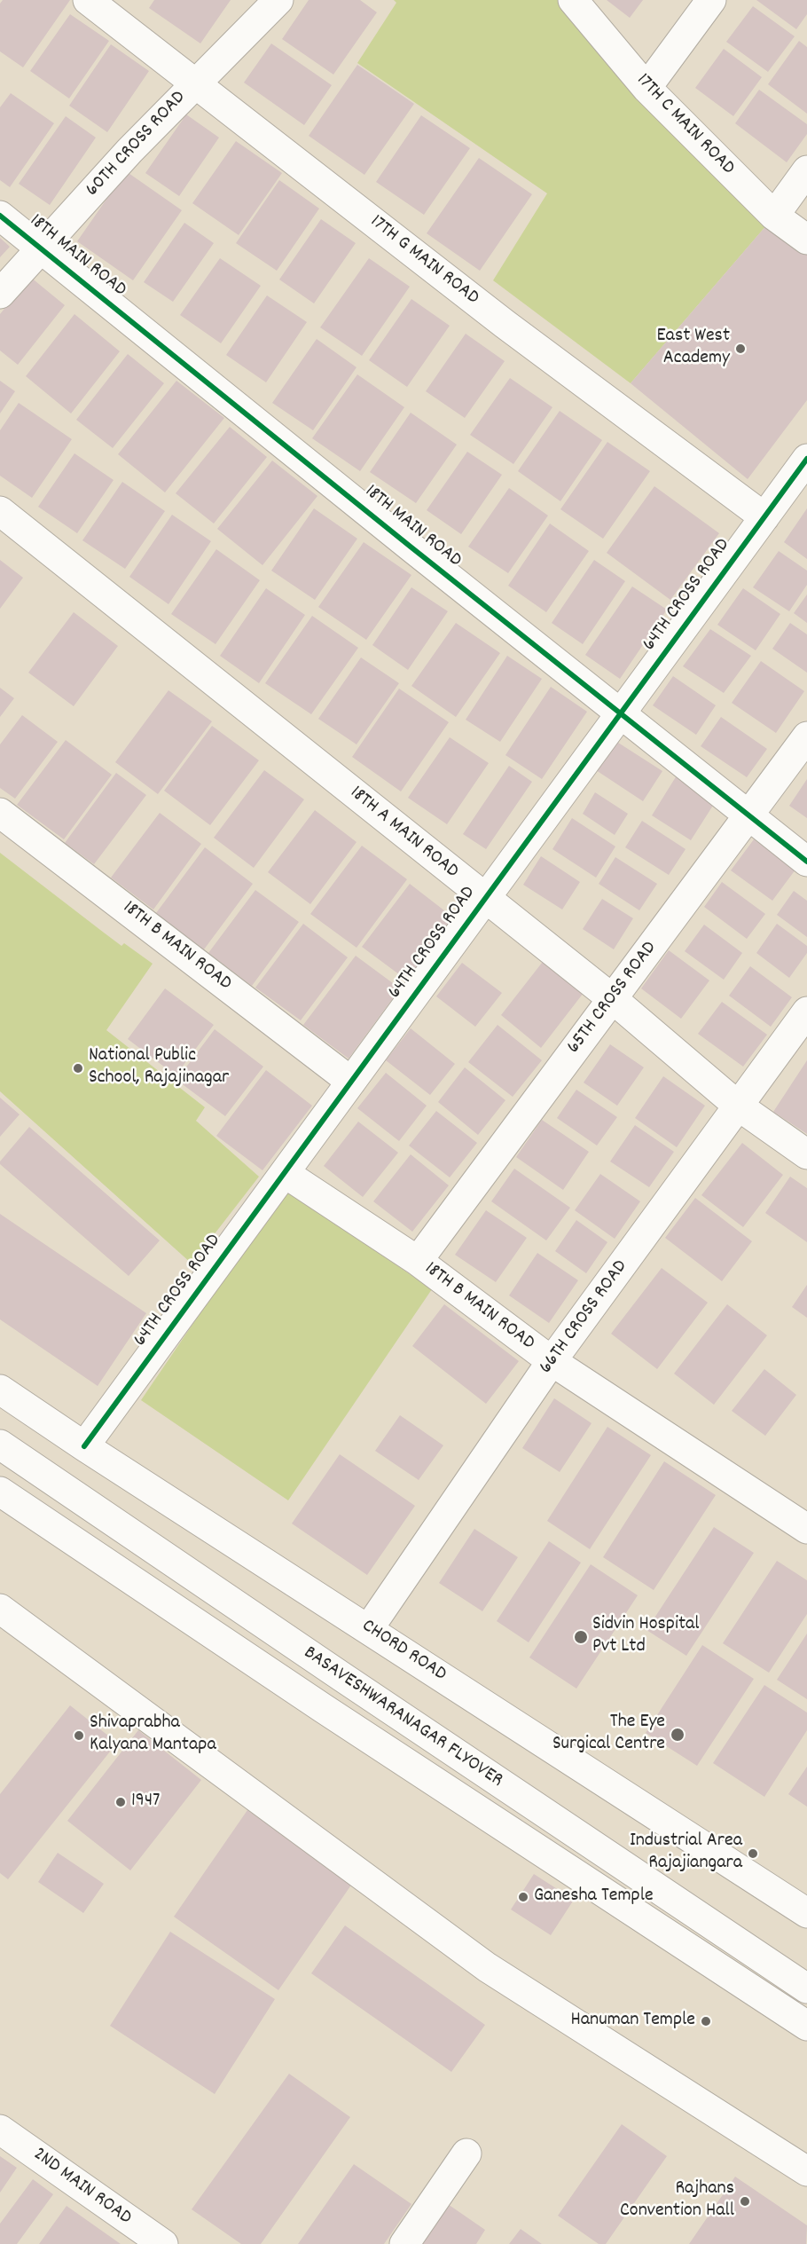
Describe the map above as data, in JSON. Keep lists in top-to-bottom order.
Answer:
{
  "streets": {
    "street": [
      "17TH C MAIN ROAD",
      "60TH CROSS ROAD",
      "18TH MAIN ROAD",
      "17TH G MAIN ROAD",
      "64TH CROSS ROAD",
      "18TH A MAIN ROAD",
      "18TH B MAIN ROAD",
      "65TH CROSS ROAD",
      "66TH CROSS ROAD",
      "CHORD ROAD",
      "BASAVESHWARANAGAR FLYOVER",
      "2ND MAIN ROAD"
    ]
  },
  "crossings": [
    ["60TH CROSS ROAD", "18TH MAIN ROAD"],
    ["60TH CROSS ROAD", "17TH G MAIN ROAD"],
    ["18TH MAIN ROAD", "64TH CROSS ROAD"],
    ["18TH MAIN ROAD", "65TH CROSS ROAD"],
    ["17TH G MAIN ROAD", "64TH CROSS ROAD"],
    ["64TH CROSS ROAD", "18TH A MAIN ROAD"],
    ["64TH CROSS ROAD", "18TH B MAIN ROAD"],
    ["64TH CROSS ROAD", "CHORD ROAD"],
    ["18TH A MAIN ROAD", "65TH CROSS ROAD"],
    ["18TH A MAIN ROAD", "66TH CROSS ROAD"],
    ["18TH B MAIN ROAD", "65TH CROSS ROAD"],
    ["18TH B MAIN ROAD", "66TH CROSS ROAD"],
    ["66TH CROSS ROAD", "CHORD ROAD"]
  ],
  "places": [
    "East West Academy",
    "National Public School, Rajajinagar",
    "Sidvin Hospital Pvt Ltd",
    "The Eye Surgical Centre",
    "Shivaprabha Kalyana Mantapa",
    "1947",
    "Industrial Area Rajajiangara",
    "Ganesha Temple",
    "Hanuman Temple",
    "Rajhans Convention Hall"
  ]
}
